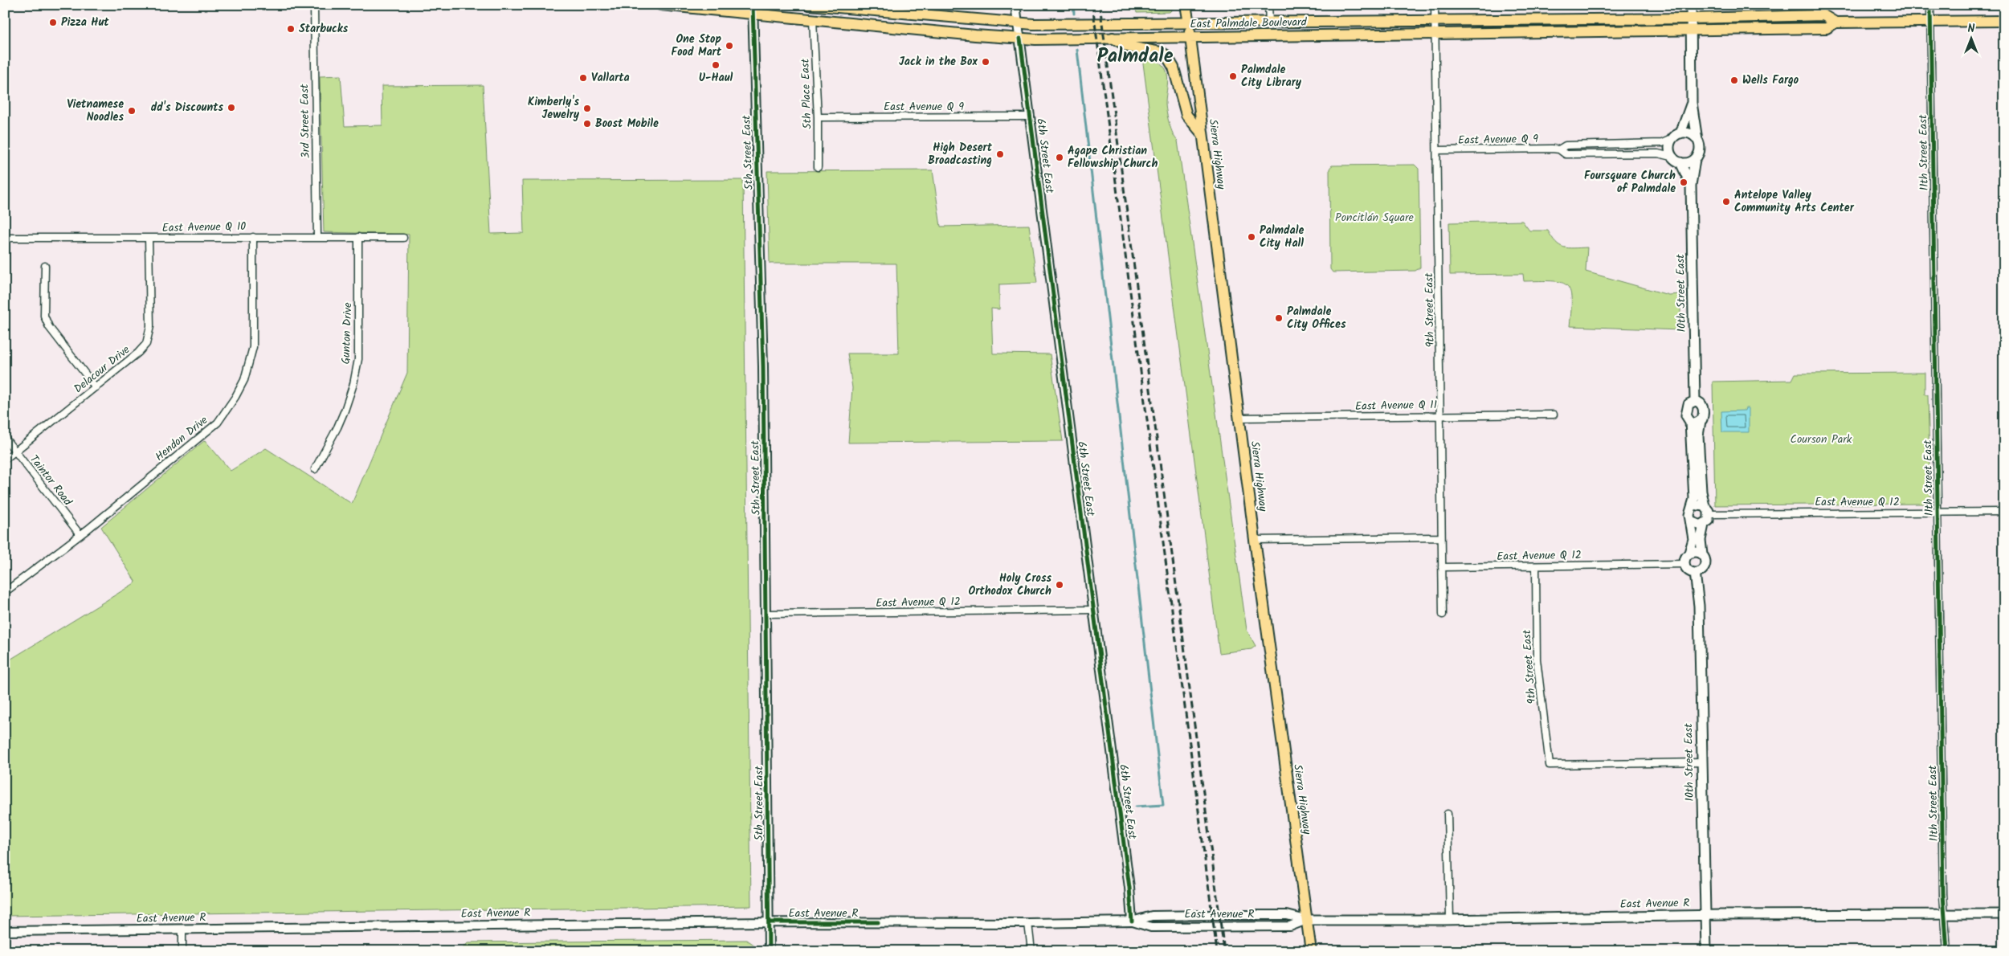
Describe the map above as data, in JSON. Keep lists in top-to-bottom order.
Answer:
{
  "streets": {
    "main road": [
      "East Palmdale Boulevard",
      "Sierra Highway",
      "10th Street East",
      "East Avenue R"
    ],
    "street": [
      "5th Place East",
      "East Avenue Q 9",
      "3rd Street East",
      "5th Street East",
      "11th Street East",
      "6th Street East",
      "East Avenue Q 10",
      "9th Street East",
      "Gunton Drive",
      "Delacour Drive",
      "East Avenue Q 11",
      "Hendon Drive",
      "Taintor Road",
      "East Avenue Q 12"
    ]
  },
  "crossings": [
    ["East Palmdale Boulevard", "5th Place East"],
    ["East Palmdale Boulevard", "5th Street East"],
    ["East Palmdale Boulevard", "11th Street East"],
    ["East Palmdale Boulevard", "Sierra Highway"],
    ["East Palmdale Boulevard", "6th Street East"],
    ["East Palmdale Boulevard", "9th Street East"],
    ["5th Place East", "East Avenue Q 9"],
    ["East Avenue Q 9", "6th Street East"],
    ["East Avenue Q 9", "10th Street East"],
    ["East Avenue Q 9", "9th Street East"],
    ["3rd Street East", "East Avenue Q 10"],
    ["5th Street East", "East Avenue Q 12"],
    ["5th Street East", "East Avenue R"],
    ["11th Street East", "East Avenue Q 12"],
    ["11th Street East", "East Avenue R"],
    ["Sierra Highway", "East Avenue Q 11"],
    ["Sierra Highway", "East Avenue R"],
    ["6th Street East", "East Avenue Q 12"],
    ["6th Street East", "East Avenue R"],
    ["East Avenue Q 10", "Gunton Drive"],
    ["East Avenue Q 10", "Delacour Drive"],
    ["East Avenue Q 10", "Hendon Drive"],
    ["10th Street East", "9th Street East"],
    ["10th Street East", "East Avenue Q 12"],
    ["10th Street East", "East Avenue R"],
    ["9th Street East", "East Avenue Q 11"],
    ["9th Street East", "East Avenue Q 12"],
    ["Delacour Drive", "Taintor Road"],
    ["Hendon Drive", "Taintor Road"]
  ],
  "districts": ["Palmdale"],
  "parks": ["Poncitlán Square", "Courson Park"],
  "places": [
    "Pizza Hut",
    "Starbucks",
    "One Stop Food Mart",
    "Jack in the Box",
    "U-Haul",
    "Palmdale City Library",
    "Vallarta",
    "Wells Fargo",
    "dd's Discounts",
    "Kimberly's Jewelry",
    "Vietnamese Noodles",
    "Boost Mobile",
    "High Desert Broadcasting",
    "Agape Christian Fellowship Church",
    "Foursquare Church of Palmdale",
    "Antelope Valley Community Arts Center",
    "Palmdale City Hall",
    "Palmdale City Offices",
    "Holy Cross Orthodox Church"
  ],
  "north": "top"
}
